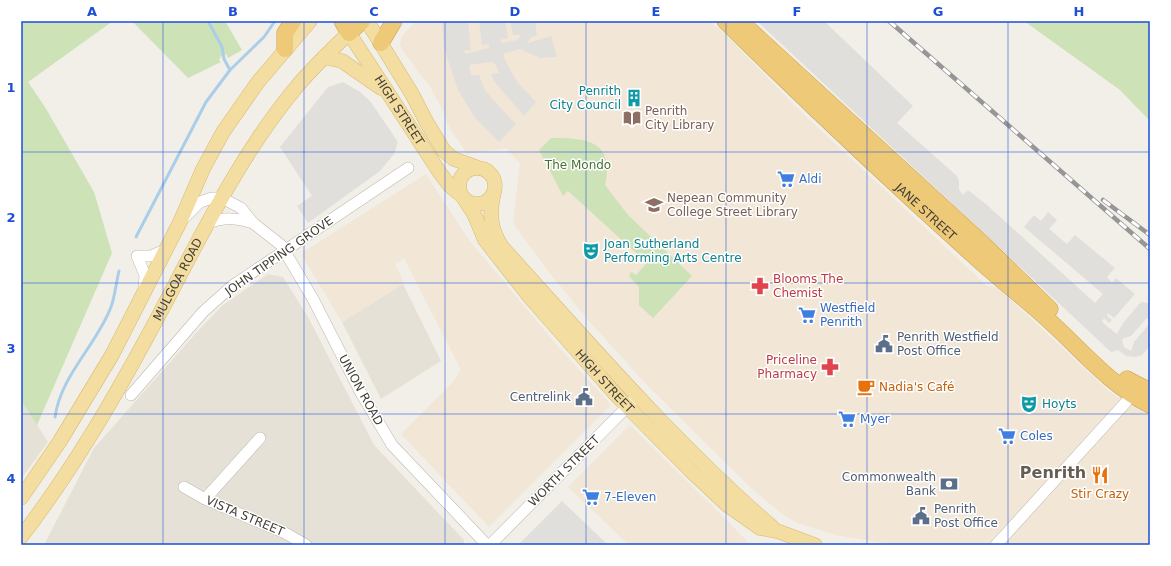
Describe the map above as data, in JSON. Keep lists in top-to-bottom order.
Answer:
{
  "streets": {
    "highway": ["JANE STREET"],
    "main road": ["HIGH STREET", "MULGOA ROAD"],
    "street": [
      "JOHN TIPPING GROVE",
      "UNION ROAD",
      "WORTH STREET",
      "VISTA STREET"
    ]
  },
  "crossings": [
    ["HIGH STREET", "MULGOA ROAD"],
    ["HIGH STREET", "WORTH STREET"],
    ["JOHN TIPPING GROVE", "UNION ROAD"],
    ["MULGOA ROAD", "UNION ROAD"],
    ["UNION ROAD", "WORTH STREET"]
  ],
  "districts": ["Penrith"],
  "parks": ["The Mondo"],
  "places": {
    "building": ["Penrith City Council"],
    "library": ["Penrith City Library"],
    "supermarket": [
      "Aldi",
      "Westfield Penrith",
      "Myer",
      "Coles",
      "7-Eleven"
    ],
    "school or university": ["Nepean Community College Street Library"],
    "theatre": ["Joan Sutherland Performing Arts Centre", "Hoyts"],
    "pharmacy": ["Blooms The Chemist", "Priceline Pharmacy"],
    "public building": ["Penrith Westfield Post Office", "Centrelink", "Penrith Post Office"],
    "cafe": ["Nadia's Café"],
    "restaurant": ["Stir Crazy"],
    "bank": ["Commonwealth Bank"]
  },
  "grid": {
    "columns": [
      "A",
      "B",
      "C",
      "D",
      "E",
      "F",
      "G",
      "H"
    ],
    "rows": [
      "1",
      "2",
      "3",
      "4"
    ]
  }
}
